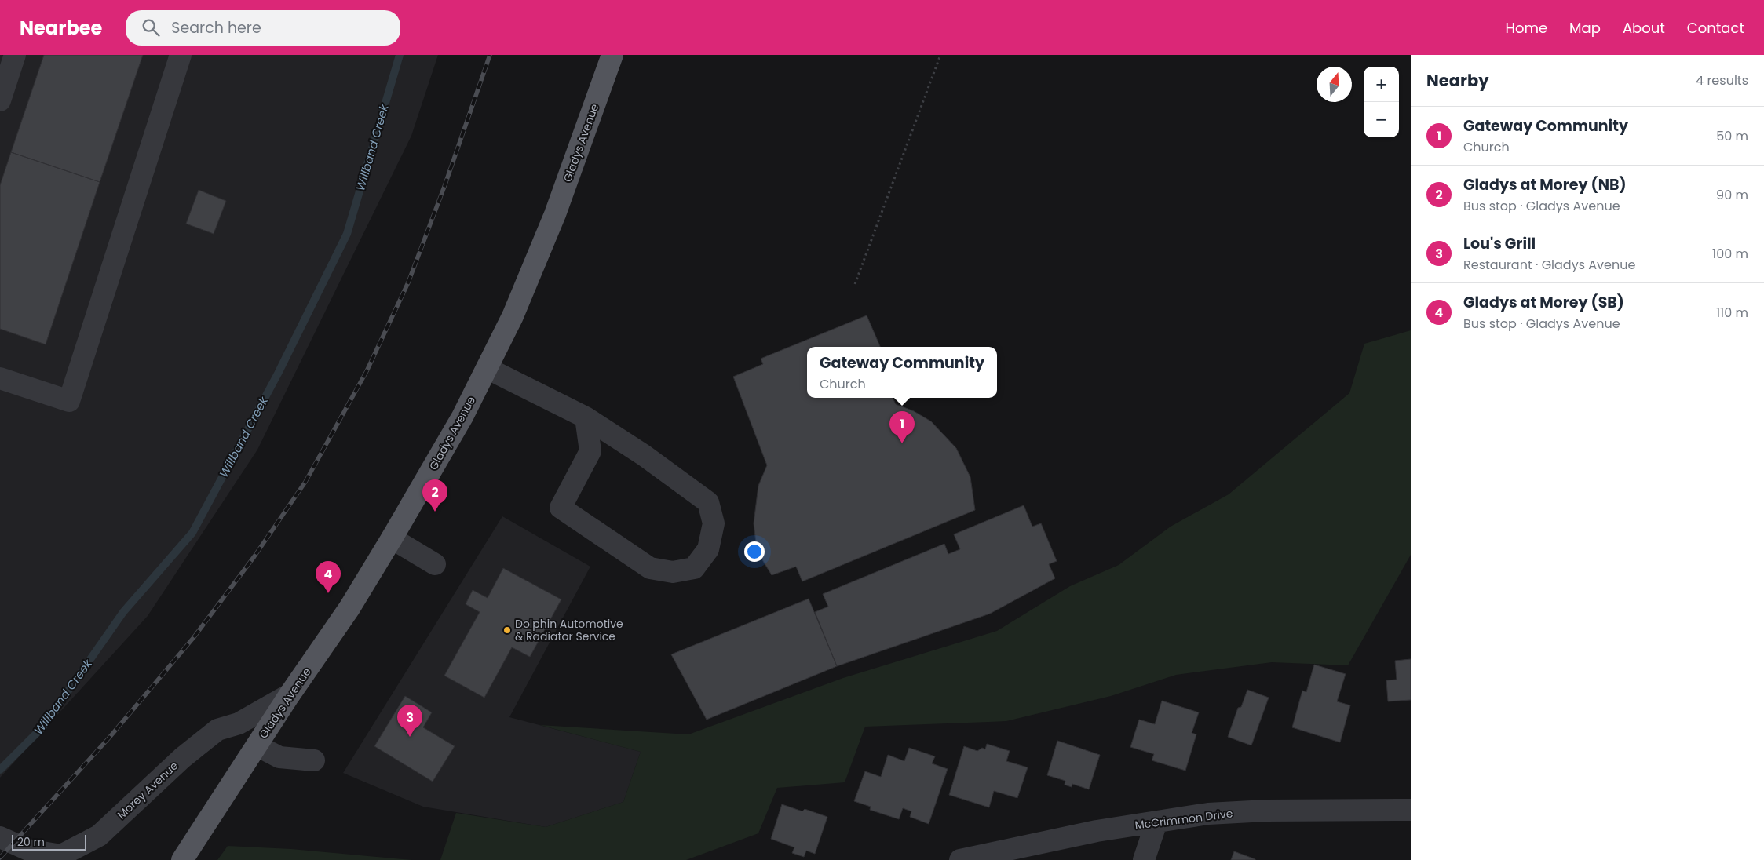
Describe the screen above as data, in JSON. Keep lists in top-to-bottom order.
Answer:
{
  "streets": {
    "main road": ["Gladys Avenue"],
    "street": ["Morey Avenue", "McCrimmon Drive"]
  },
  "crossings": [
    ["Gladys Avenue", "Morey Avenue"]
  ],
  "water": ["Willband Creek"],
  "places": ["Dolphin Automotive & Radiator Service"],
  "scale_bar": "20 m",
  "north": "top",
  "page": {
    "header": "Nearbee",
    "search": "Search here",
    "nav": [
      "Home",
      "Map",
      "About",
      "Contact"
    ],
    "heading": ["Nearby", "4 results"],
    "map_buttons": ["+", "−"],
    "list": [
      {
        "mark": "1",
        "name": "Gateway Community",
        "note": "Church",
        "value": "50 m"
      },
      {
        "mark": "2",
        "name": "Gladys at Morey (NB)",
        "note": "Bus stop · Gladys Avenue",
        "value": "90 m"
      },
      {
        "mark": "3",
        "name": "Lou's Grill",
        "note": "Restaurant · Gladys Avenue",
        "value": "100 m"
      },
      {
        "mark": "4",
        "name": "Gladys at Morey (SB)",
        "note": "Bus stop · Gladys Avenue",
        "value": "110 m"
      }
    ],
    "popup": ["Gateway Community", "Church"],
    "pins": [
      "1",
      "2",
      "4",
      "3"
    ],
    "scale": "20 m"
  }
}
